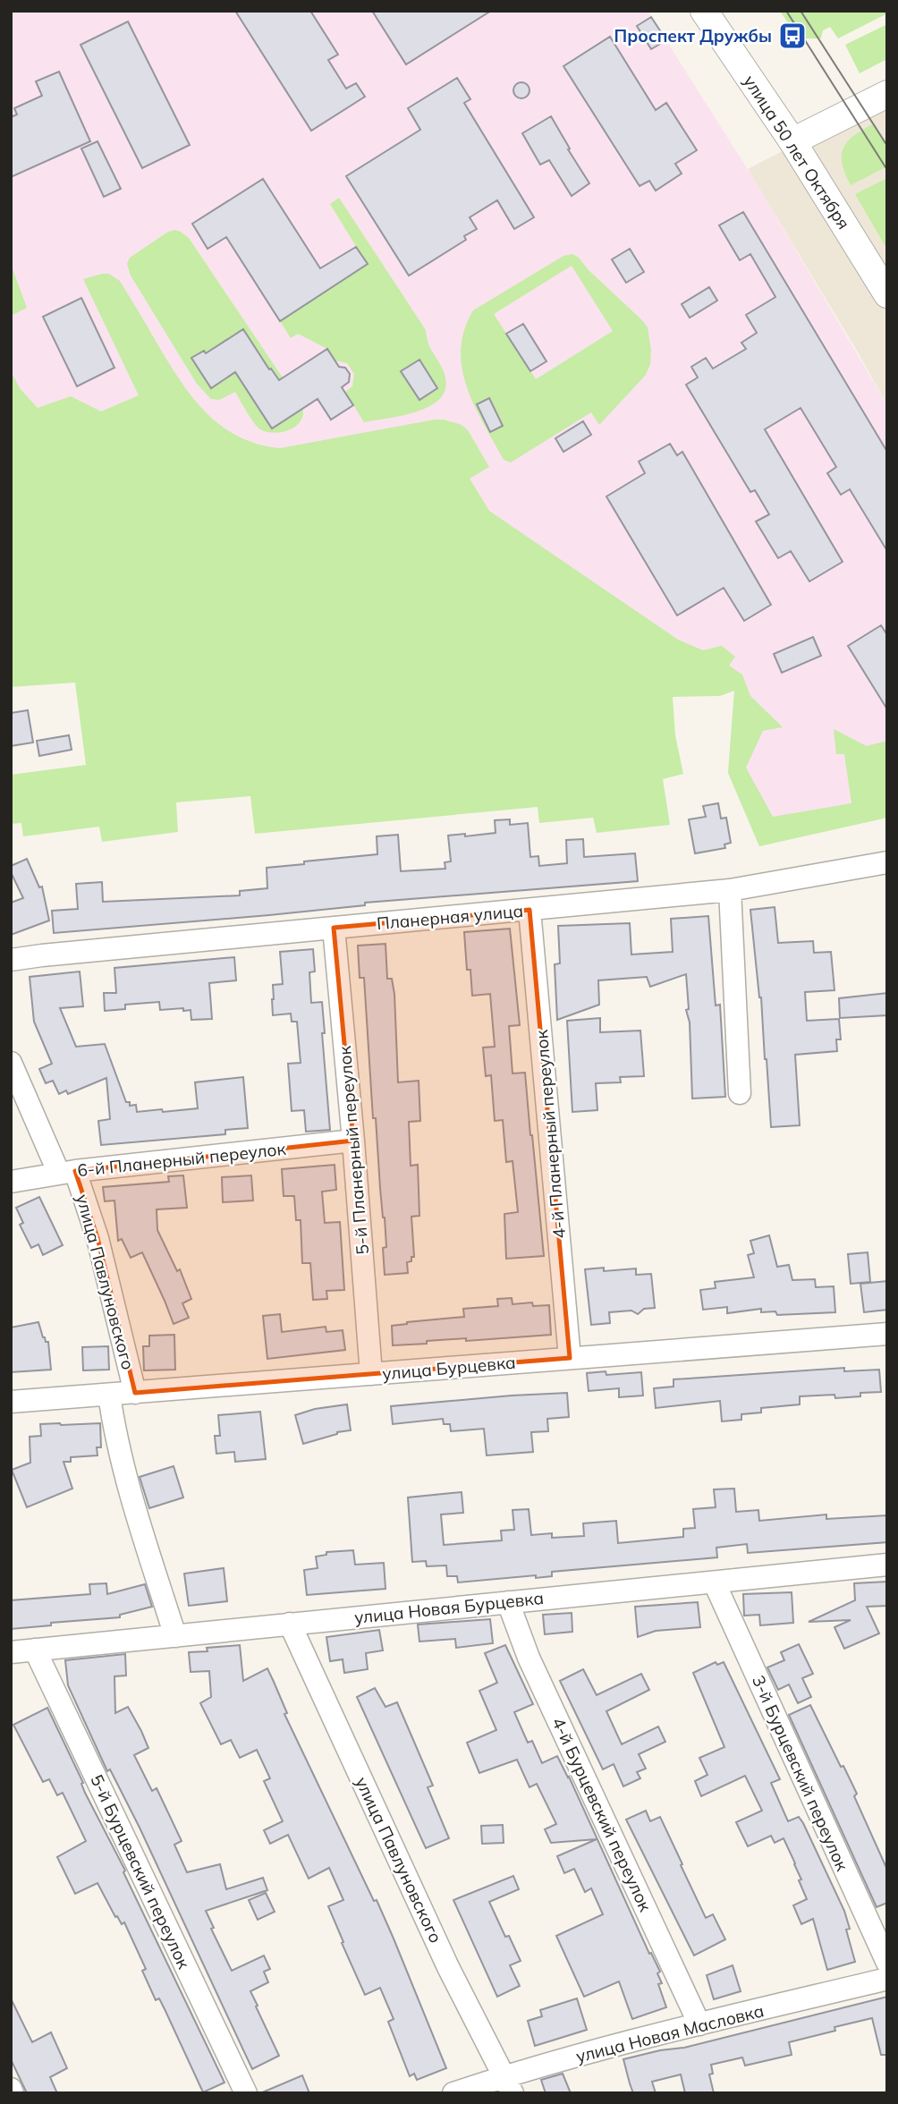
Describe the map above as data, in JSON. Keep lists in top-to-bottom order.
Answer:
{
  "streets": {
    "main road": ["улица 50 лет Октября"],
    "street": [
      "Планерная улица",
      "4-й Планерный переулок",
      "5-й Планерный переулок",
      "6-й Планерный переулок",
      "улица Павлуновского",
      "улица Бурцевка",
      "улица Новая Бурцевка",
      "3-й Бурцевский переулок",
      "4-й Бурцевский переулок",
      "5-й Бурцевский переулок",
      "улица Новая Масловка"
    ]
  },
  "crossings": [
    ["Планерная улица", "4-й Планерный переулок"],
    ["Планерная улица", "5-й Планерный переулок"],
    ["4-й Планерный переулок", "улица Бурцевка"],
    ["5-й Планерный переулок", "6-й Планерный переулок"],
    ["5-й Планерный переулок", "улица Бурцевка"],
    ["6-й Планерный переулок", "улица Павлуновского"],
    ["улица Павлуновского", "улица Бурцевка"],
    ["улица Павлуновского", "улица Новая Бурцевка"],
    ["улица Павлуновского", "улица Новая Масловка"],
    ["улица Новая Бурцевка", "3-й Бурцевский переулок"],
    ["улица Новая Бурцевка", "4-й Бурцевский переулок"],
    ["улица Новая Бурцевка", "5-й Бурцевский переулок"],
    ["4-й Бурцевский переулок", "улица Новая Масловка"]
  ],
  "places": {
    "bus stop": ["Проспект Дружбы"]
  }
}
